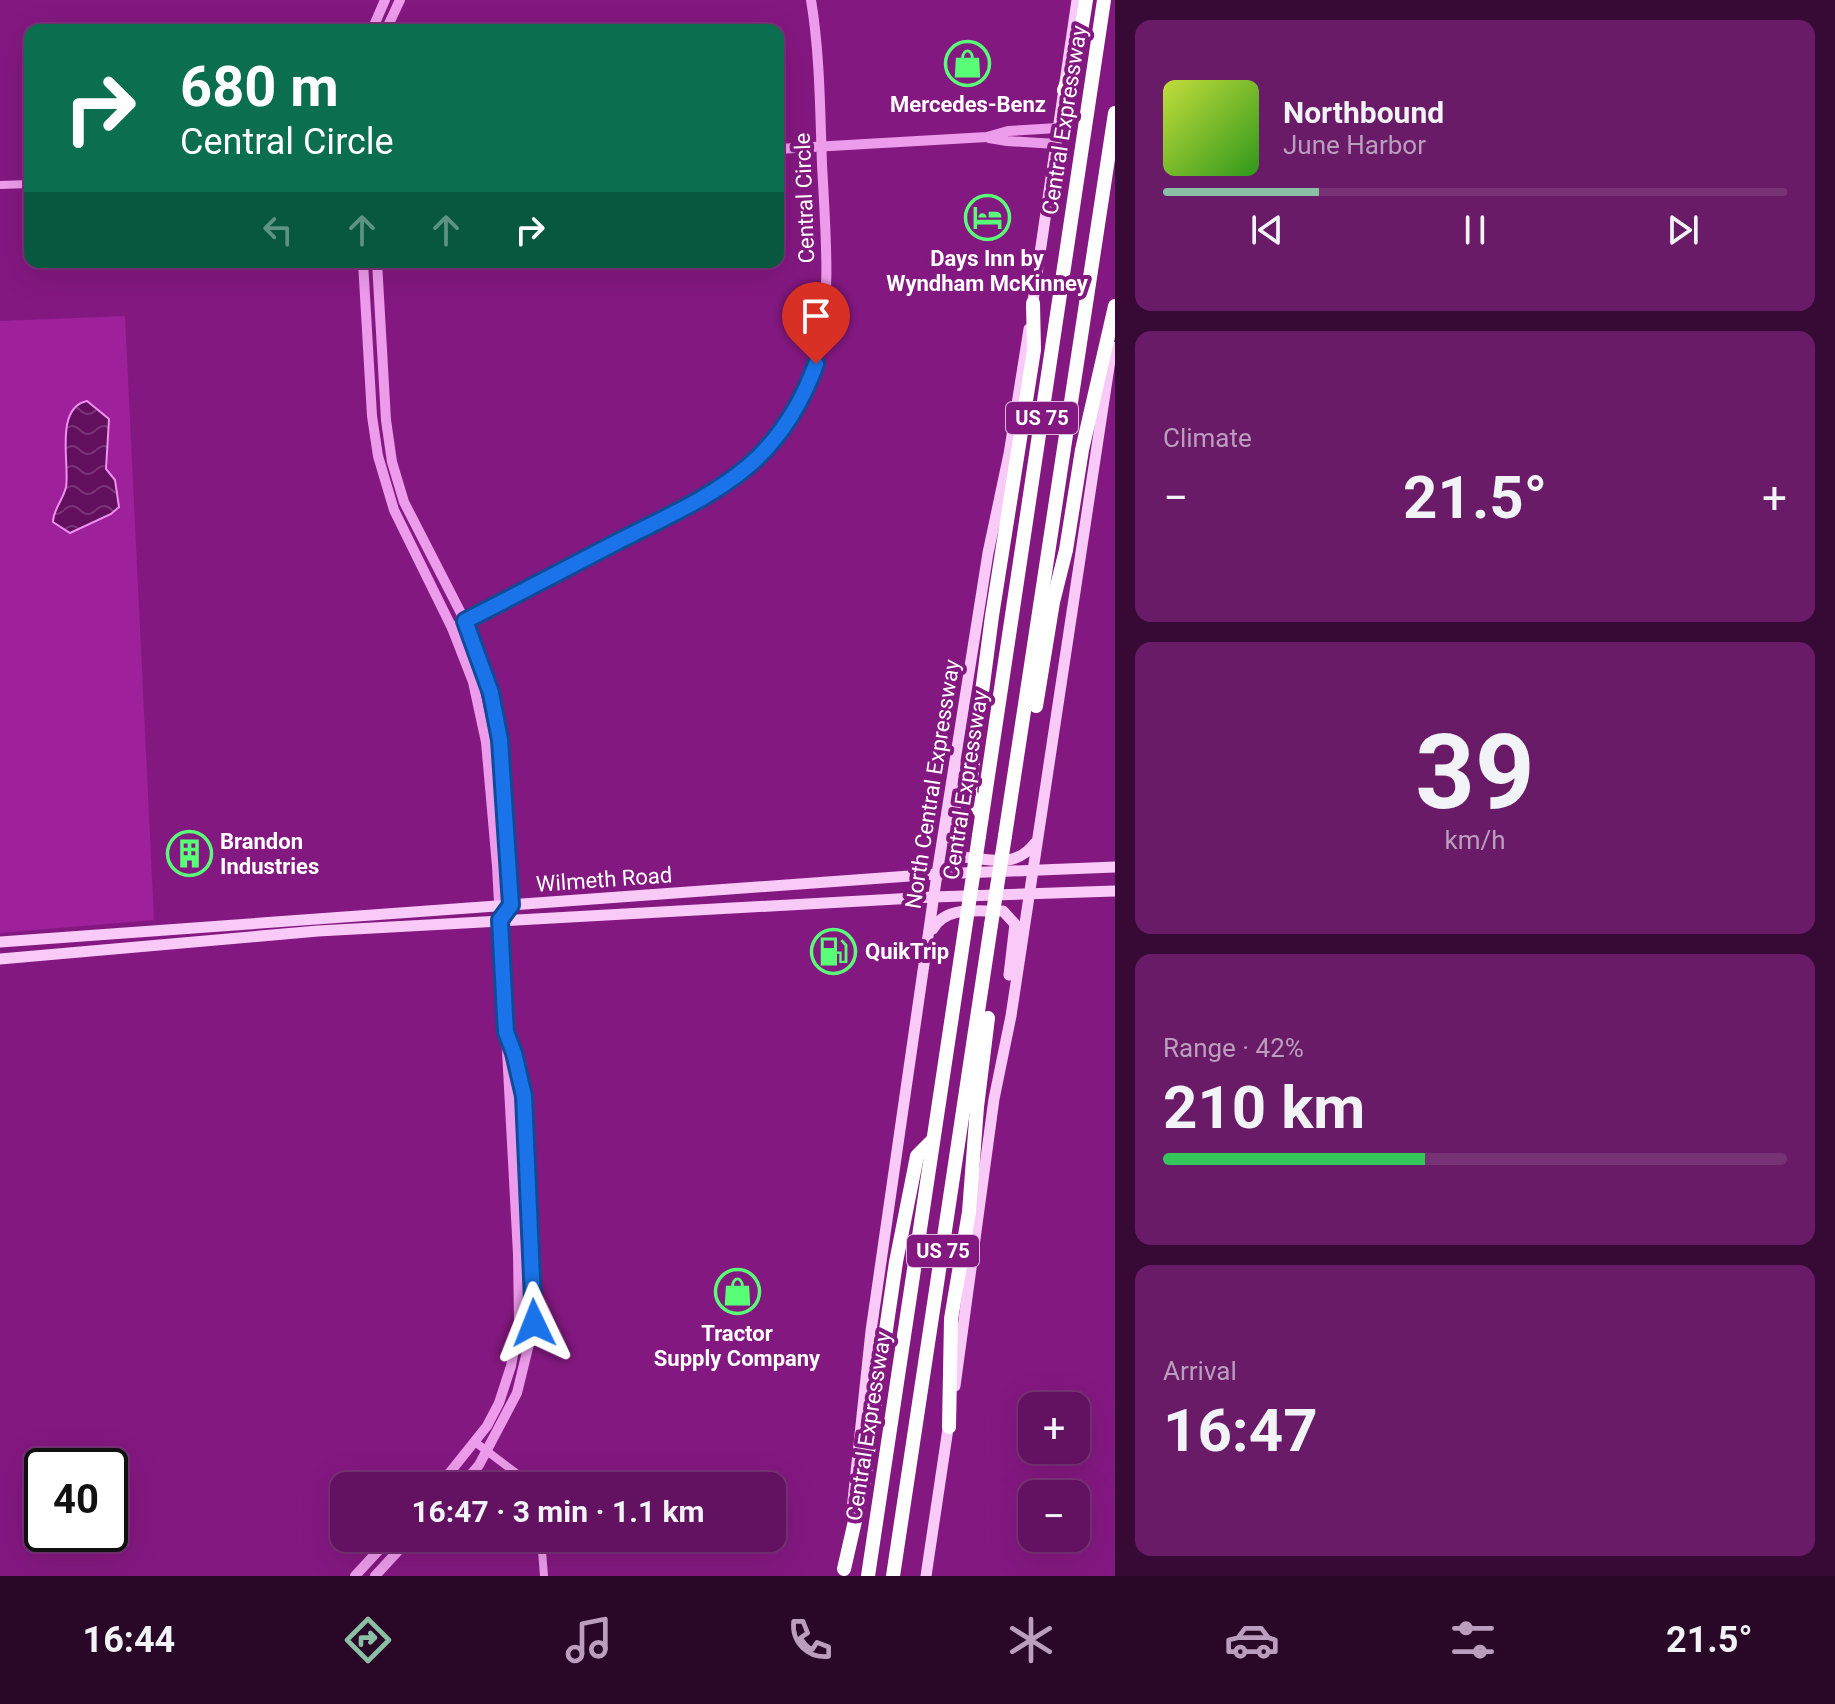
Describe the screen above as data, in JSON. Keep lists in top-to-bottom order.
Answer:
{
  "streets": {
    "highway": ["Central Expressway", "US 75"],
    "main road": ["North Central Expressway", "Wilmeth Road"],
    "street": ["Central Circle"]
  },
  "crossings": [
    ["North Central Expressway", "Wilmeth Road"]
  ],
  "places": {
    "shop": ["Mercedes-Benz", "Tractor Supply Company"],
    "hotel": ["Days Inn by Wyndham McKinney"],
    "building": ["Brandon Industries"],
    "fuel station": ["QuikTrip"]
  },
  "page": {
    "turn": ["680 m", "Central Circle"],
    "song": ["Northbound", "June Harbor"],
    "tile": [
      "Climate",
      ["39", "km/h"],
      ["Range · 42%", "210 km"],
      ["Arrival", "16:47"]
    ],
    "heat": ["−", "21.5°", "+"],
    "map_buttons": ["+", "−"],
    "limit": "40",
    "trip": "16:47 · 3 min · 1.1 km",
    "tabs": ["16:44", "21.5°"]
  }
}
